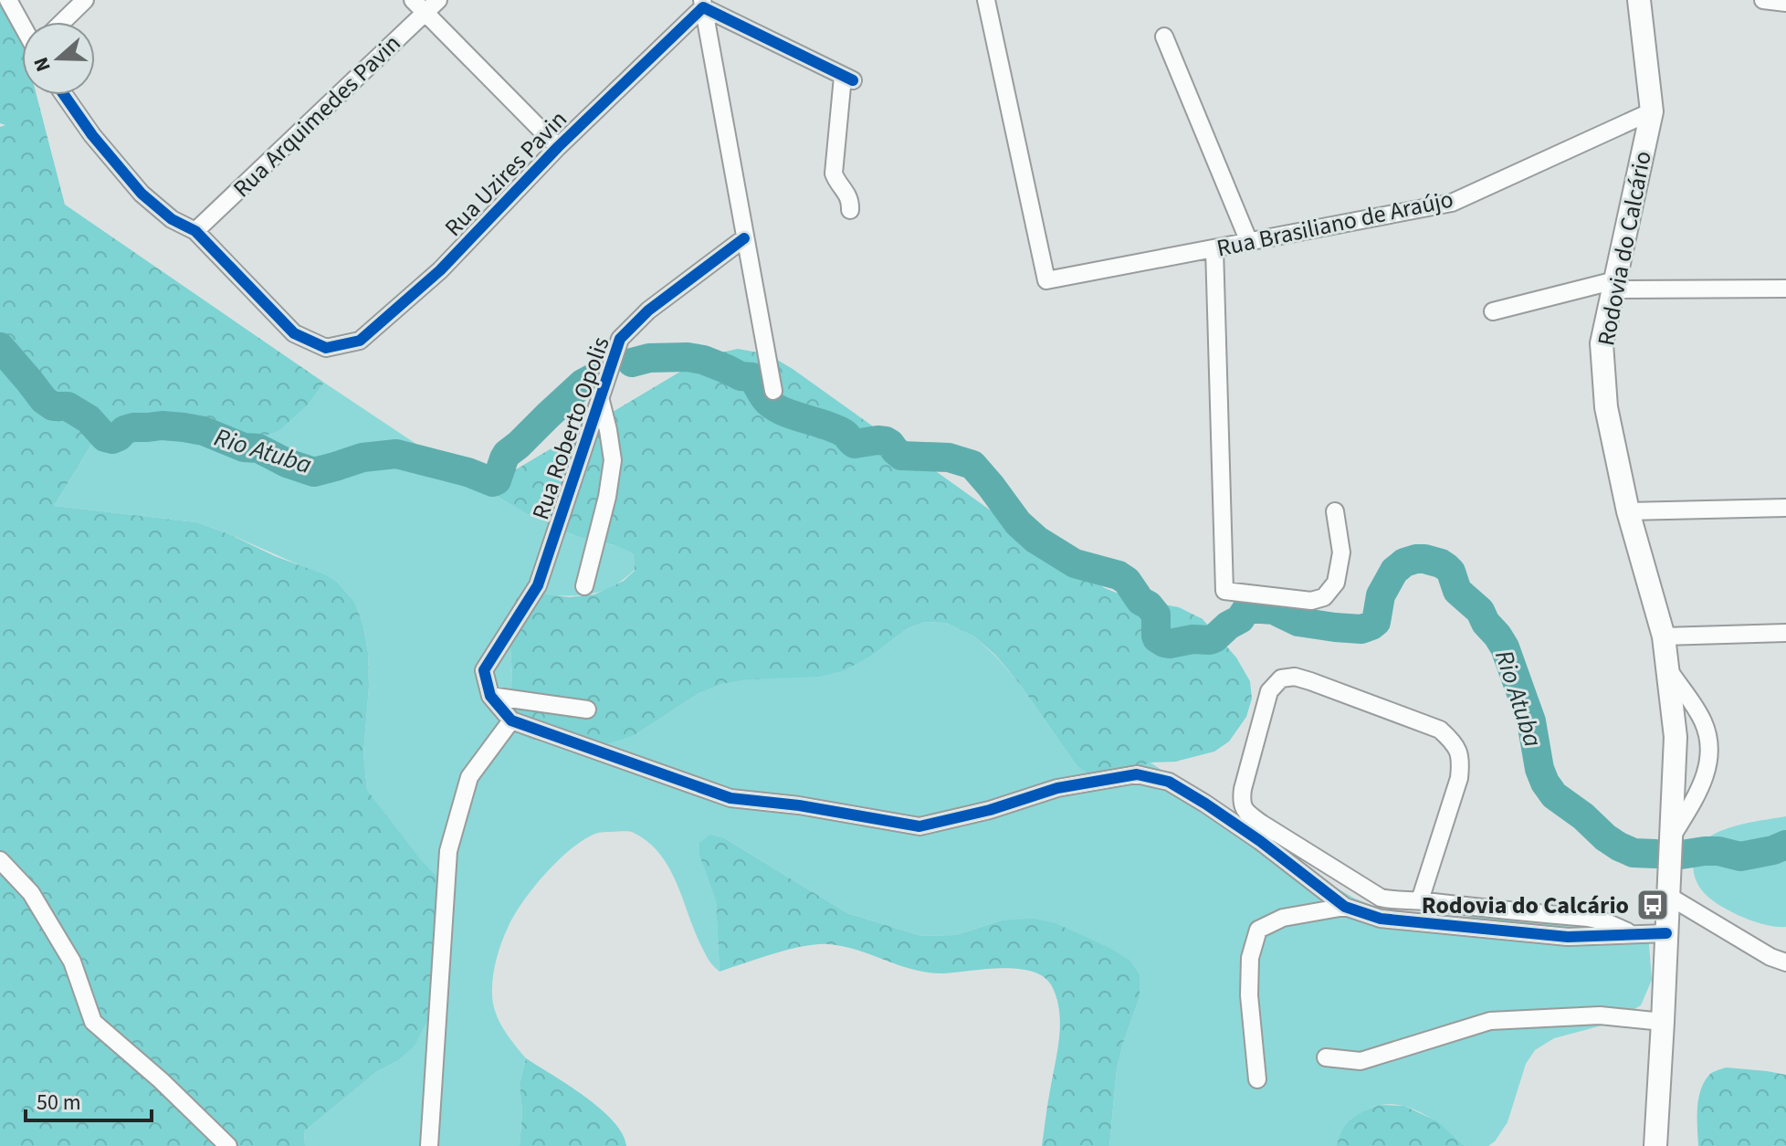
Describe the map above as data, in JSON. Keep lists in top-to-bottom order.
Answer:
{
  "streets": {
    "main road": ["Rodovia do Calcário"],
    "street": [
      "Rua Arquimedes Pavin",
      "Rua Uzires Pavin",
      "Rua Brasiliano de Araújo",
      "Rua Roberto Opolis"
    ]
  },
  "crossings": [
    ["Rua Arquimedes Pavin", "Rua Uzires Pavin"],
    ["Rua Brasiliano de Araújo", "Rodovia do Calcário"]
  ],
  "water": ["Rio Atuba"],
  "places": {
    "bus stop": ["Rodovia do Calcário"]
  },
  "scale_bar": "50 m",
  "north": "left"
}
